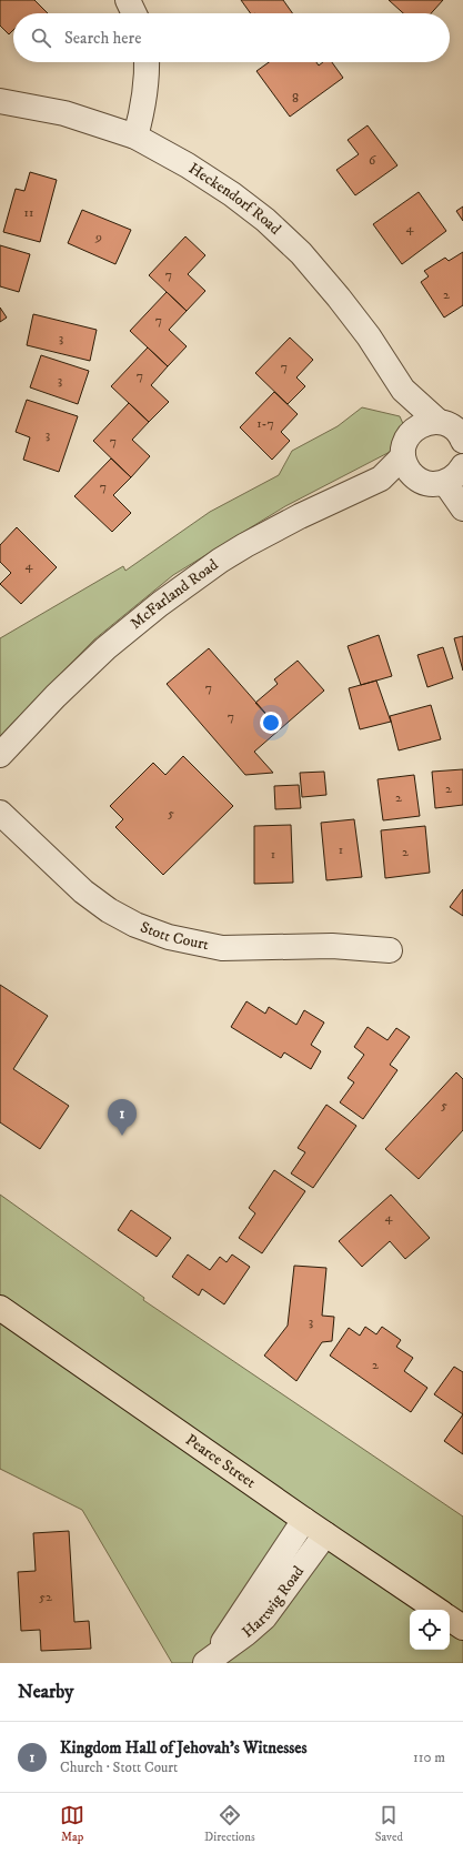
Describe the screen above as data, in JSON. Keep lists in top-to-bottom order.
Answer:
{
  "streets": {
    "main road": ["Pearce Street"],
    "street": [
      "Heckendorf Road",
      "McFarland Road",
      "Stott Court",
      "Hartwig Road"
    ]
  },
  "crossings": [
    ["Pearce Street", "Hartwig Road"]
  ],
  "house_numbers": [
    "8",
    "6",
    "11",
    "4",
    "9",
    "7",
    "2",
    "7",
    "3",
    "7",
    "7",
    "3",
    "1-7",
    "3",
    "7",
    "7",
    "4",
    "7",
    "7",
    "2",
    "2",
    "5",
    "1",
    "2",
    "1",
    "5",
    "4",
    "3",
    "2",
    "52"
  ],
  "page": {
    "search": "Search here",
    "pins": "1",
    "heading": "Nearby",
    "list": [
      {
        "mark": "1",
        "name": "Kingdom Hall of Jehovah's Witnesses",
        "note": "Church · Stott Court",
        "value": "110 m"
      }
    ],
    "nav": ["Map", "Directions", "Saved"]
  }
}
